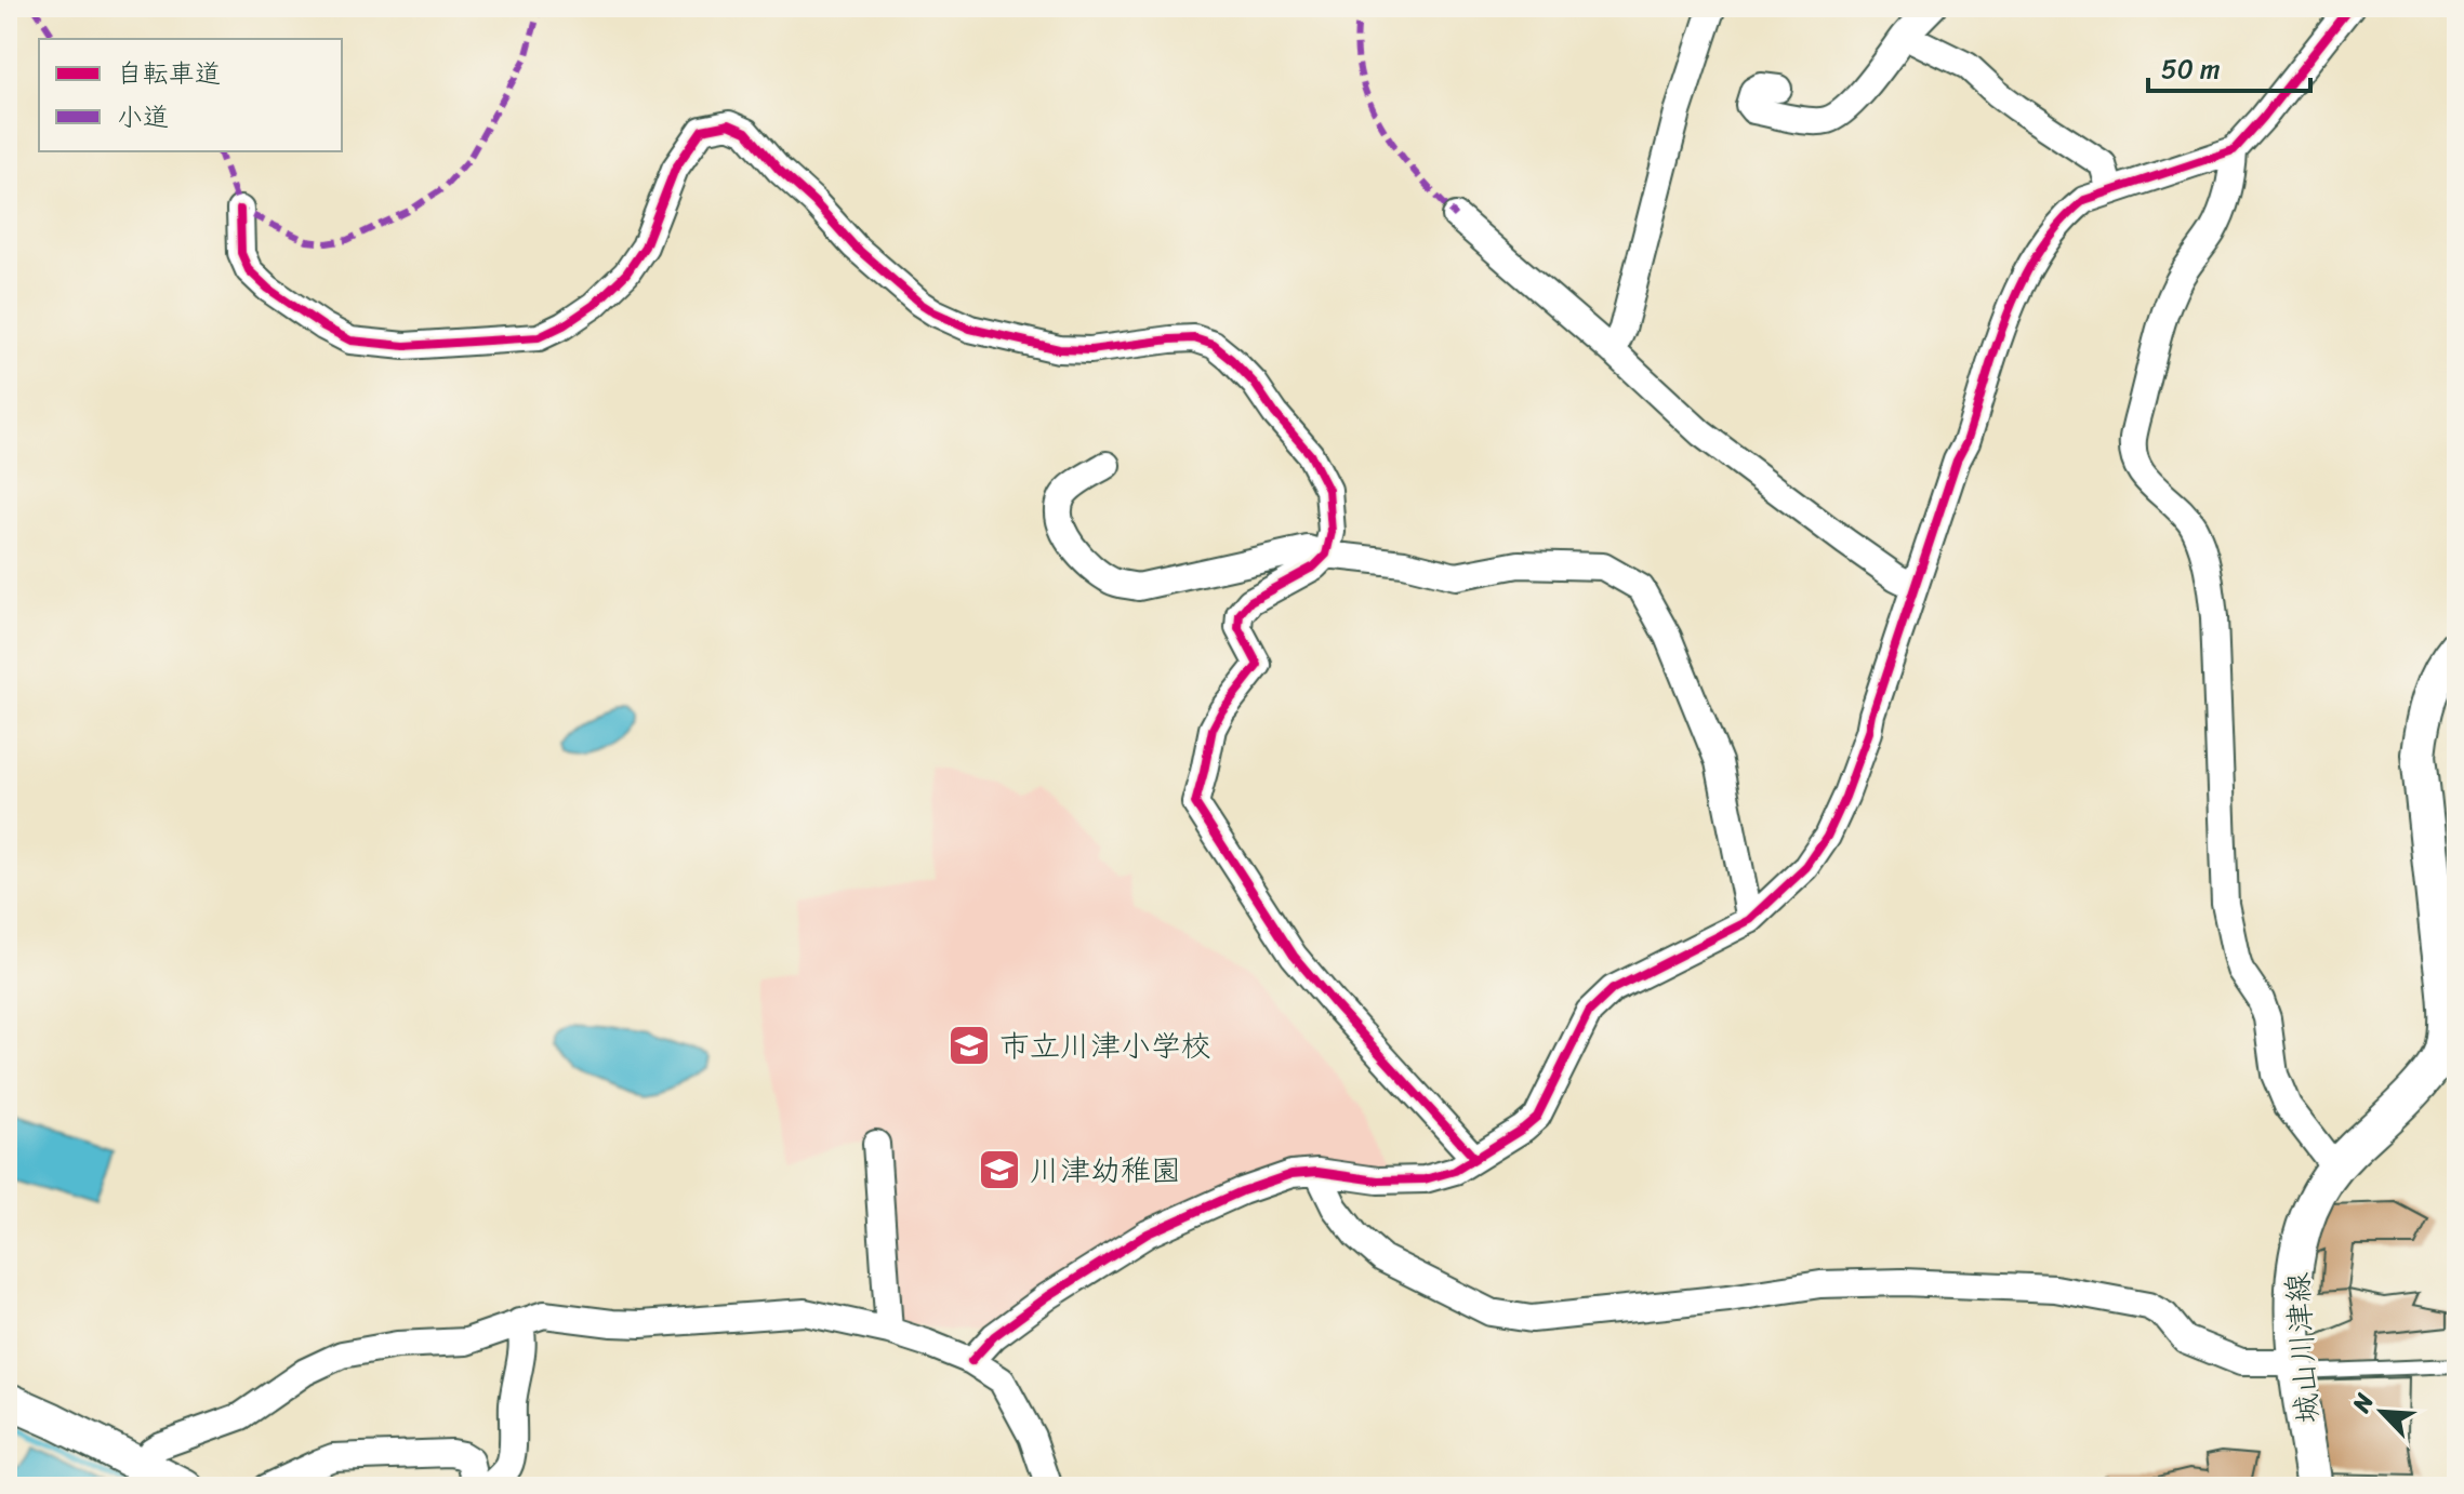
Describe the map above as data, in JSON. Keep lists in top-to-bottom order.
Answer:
{
  "streets": {
    "main road": ["城山川津線"]
  },
  "places": {
    "school or university": ["市立川津小学校", "川津幼稚園"]
  },
  "legend": ["自転車道", "小道"],
  "scale_bar": "50 m",
  "north": "top left"
}
